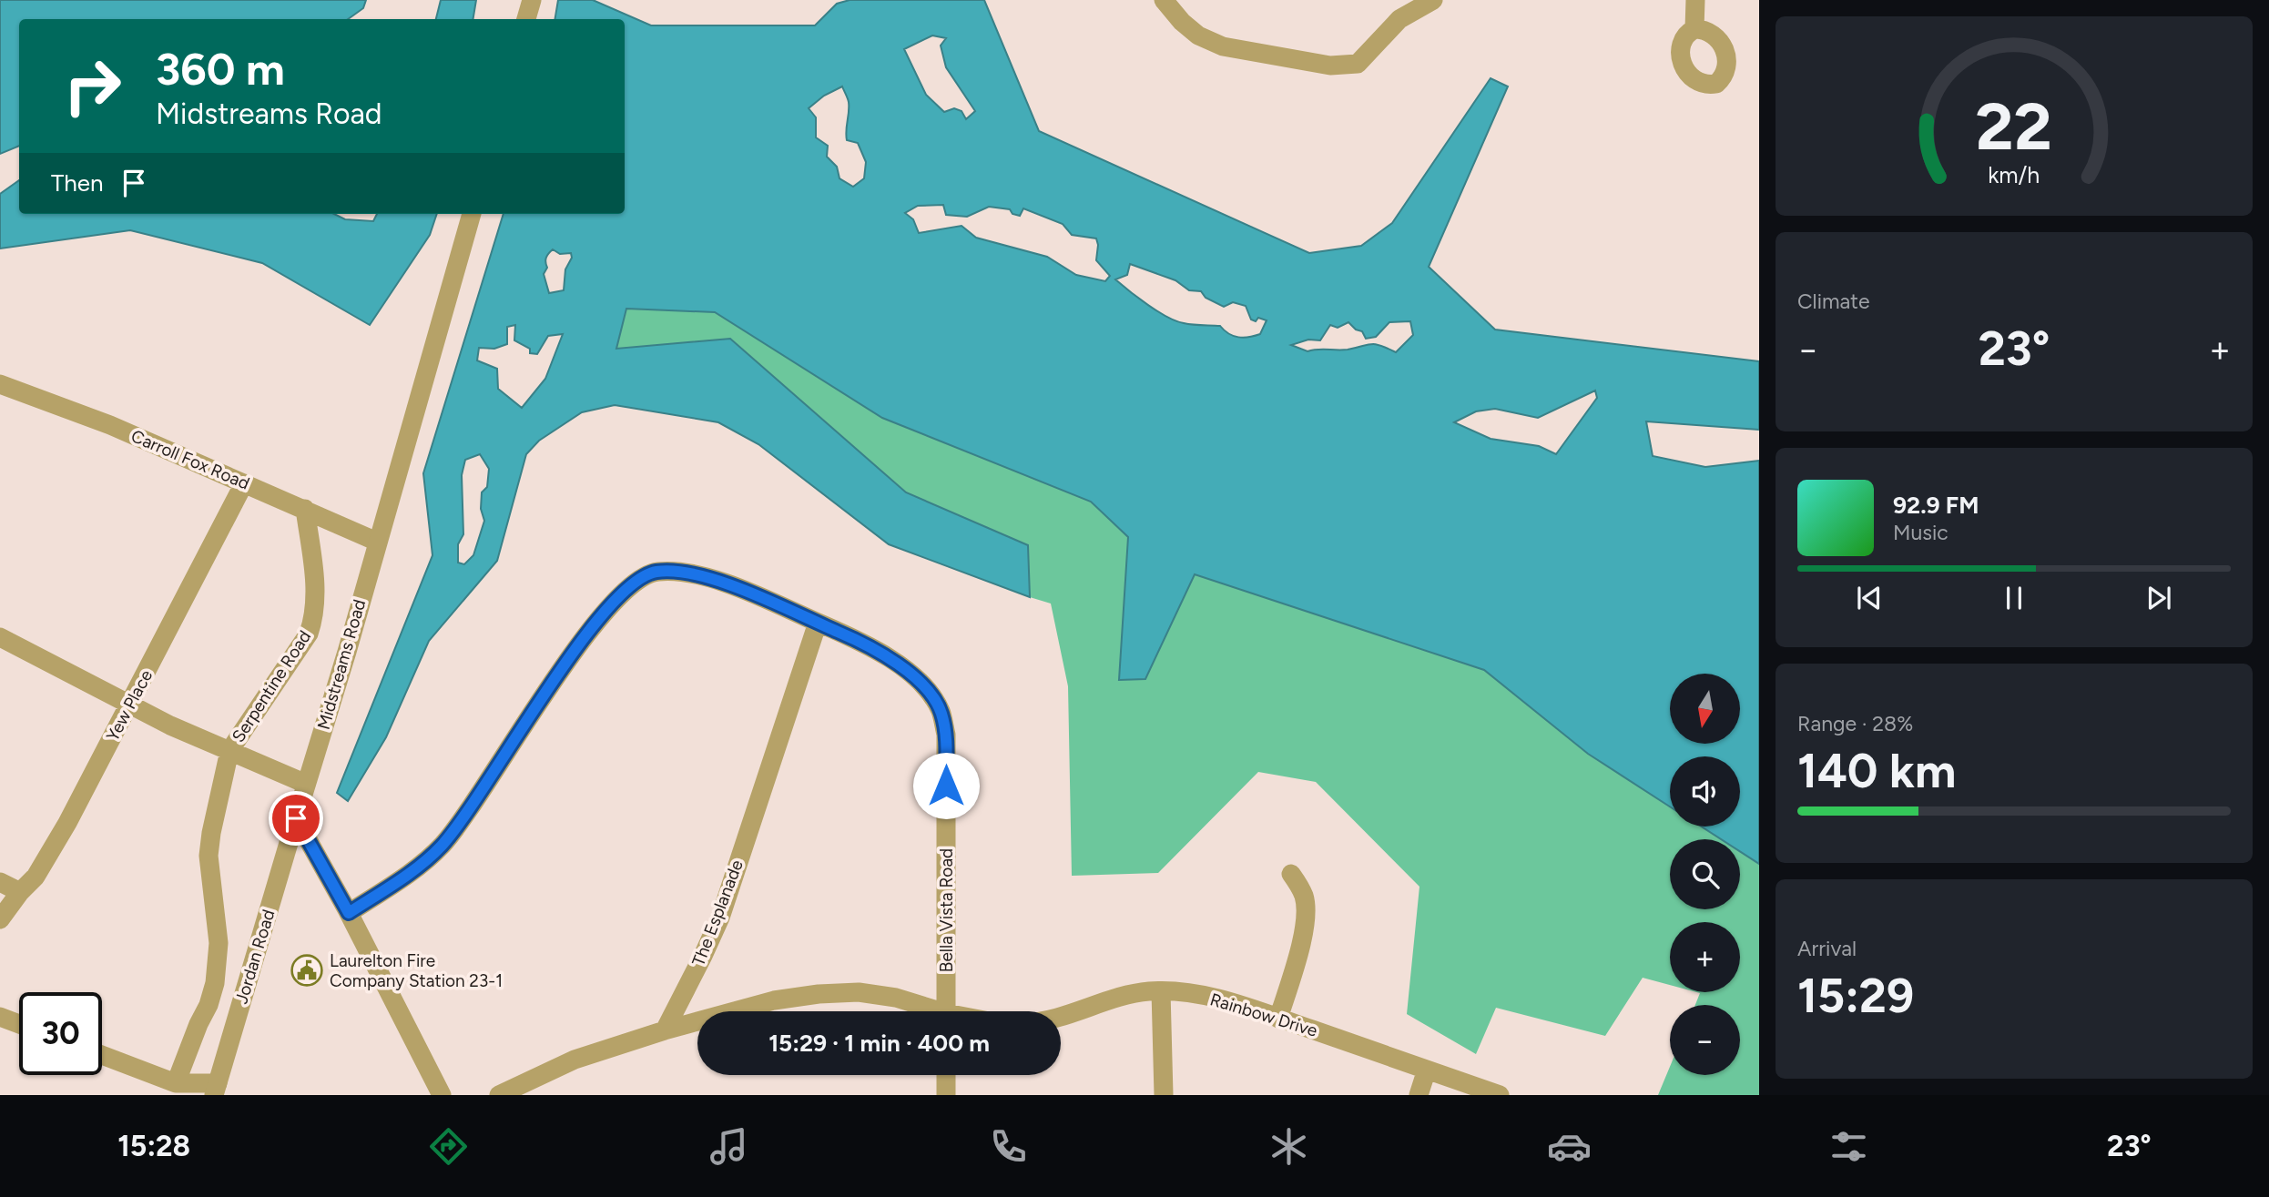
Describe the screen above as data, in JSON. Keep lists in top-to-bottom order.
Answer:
{
  "streets": {
    "street": [
      "Carroll Fox Road",
      "Midstreams Road",
      "Serpentine Road",
      "Yew Place",
      "Bella Vista Road",
      "The Esplanade",
      "Jordan Road",
      "Rainbow Drive"
    ]
  },
  "crossings": [
    ["Carroll Fox Road", "Midstreams Road"],
    ["Carroll Fox Road", "Serpentine Road"],
    ["Carroll Fox Road", "Yew Place"],
    ["Midstreams Road", "Jordan Road"],
    ["Bella Vista Road", "The Esplanade"]
  ],
  "places": {
    "public building": ["Laurelton Fire Company Station 23-1"]
  },
  "north": "bottom",
  "page": {
    "turn": ["360 m", "Midstreams Road"],
    "then": "Then",
    "tile": [
      "Climate",
      ["Range · 28%", "140 km"],
      ["Arrival", "15:29"]
    ],
    "heat": ["−", "23°", "+"],
    "song": ["92.9 FM", "Music"],
    "map_buttons": ["+", "−"],
    "limit": "30",
    "trip": "15:29 · 1 min · 400 m",
    "tabs": ["15:28", "23°"],
    "gauge": ["22", "km/h"]
  }
}
